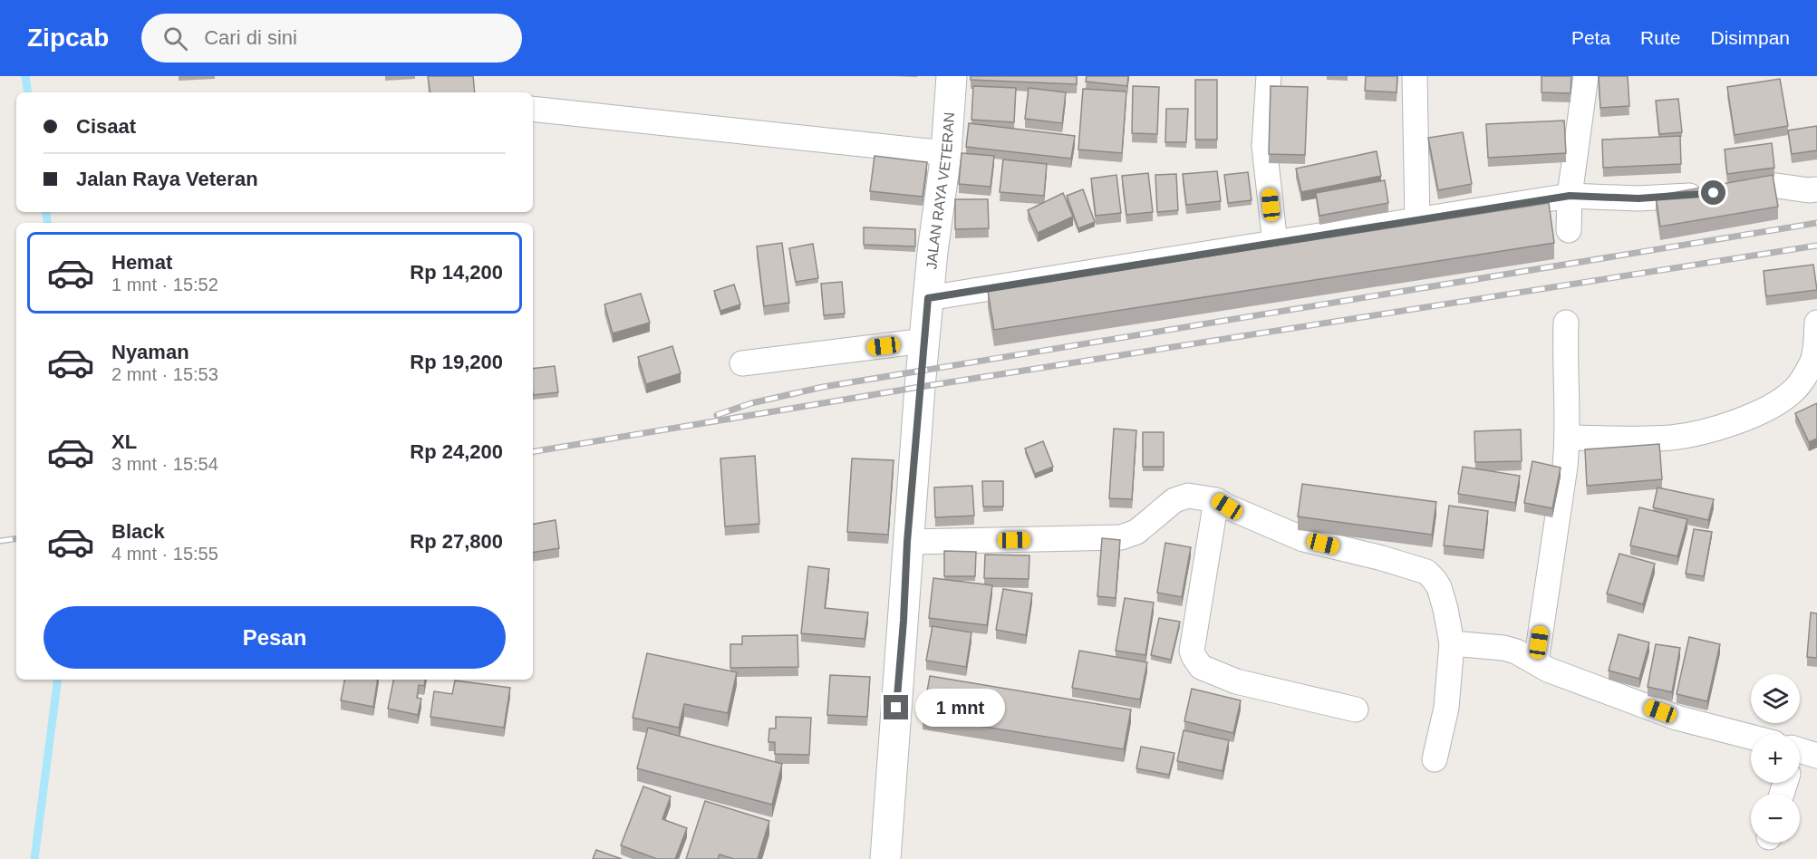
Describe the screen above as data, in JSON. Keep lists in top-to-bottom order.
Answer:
{
  "streets": {
    "street": ["JALAN RAYA VETERAN"]
  },
  "page": {
    "header": "Zipcab",
    "search": "Cari di sini",
    "nav": ["Peta", "Rute", "Disimpan"],
    "banner": ["Cisaat", "Jalan Raya Veteran"],
    "list": [
      {
        "name": "Hemat",
        "note": "1 mnt · 15:52",
        "value": "Rp 14,200"
      },
      {
        "name": "Nyaman",
        "note": "2 mnt · 15:53",
        "value": "Rp 19,200"
      },
      {
        "name": "XL",
        "note": "3 mnt · 15:54",
        "value": "Rp 24,200"
      },
      {
        "name": "Black",
        "note": "4 mnt · 15:55",
        "value": "Rp 27,800"
      }
    ],
    "buttons": "Pesan",
    "map_buttons": ["+", "−"],
    "bubble": "1 mnt"
  }
}
